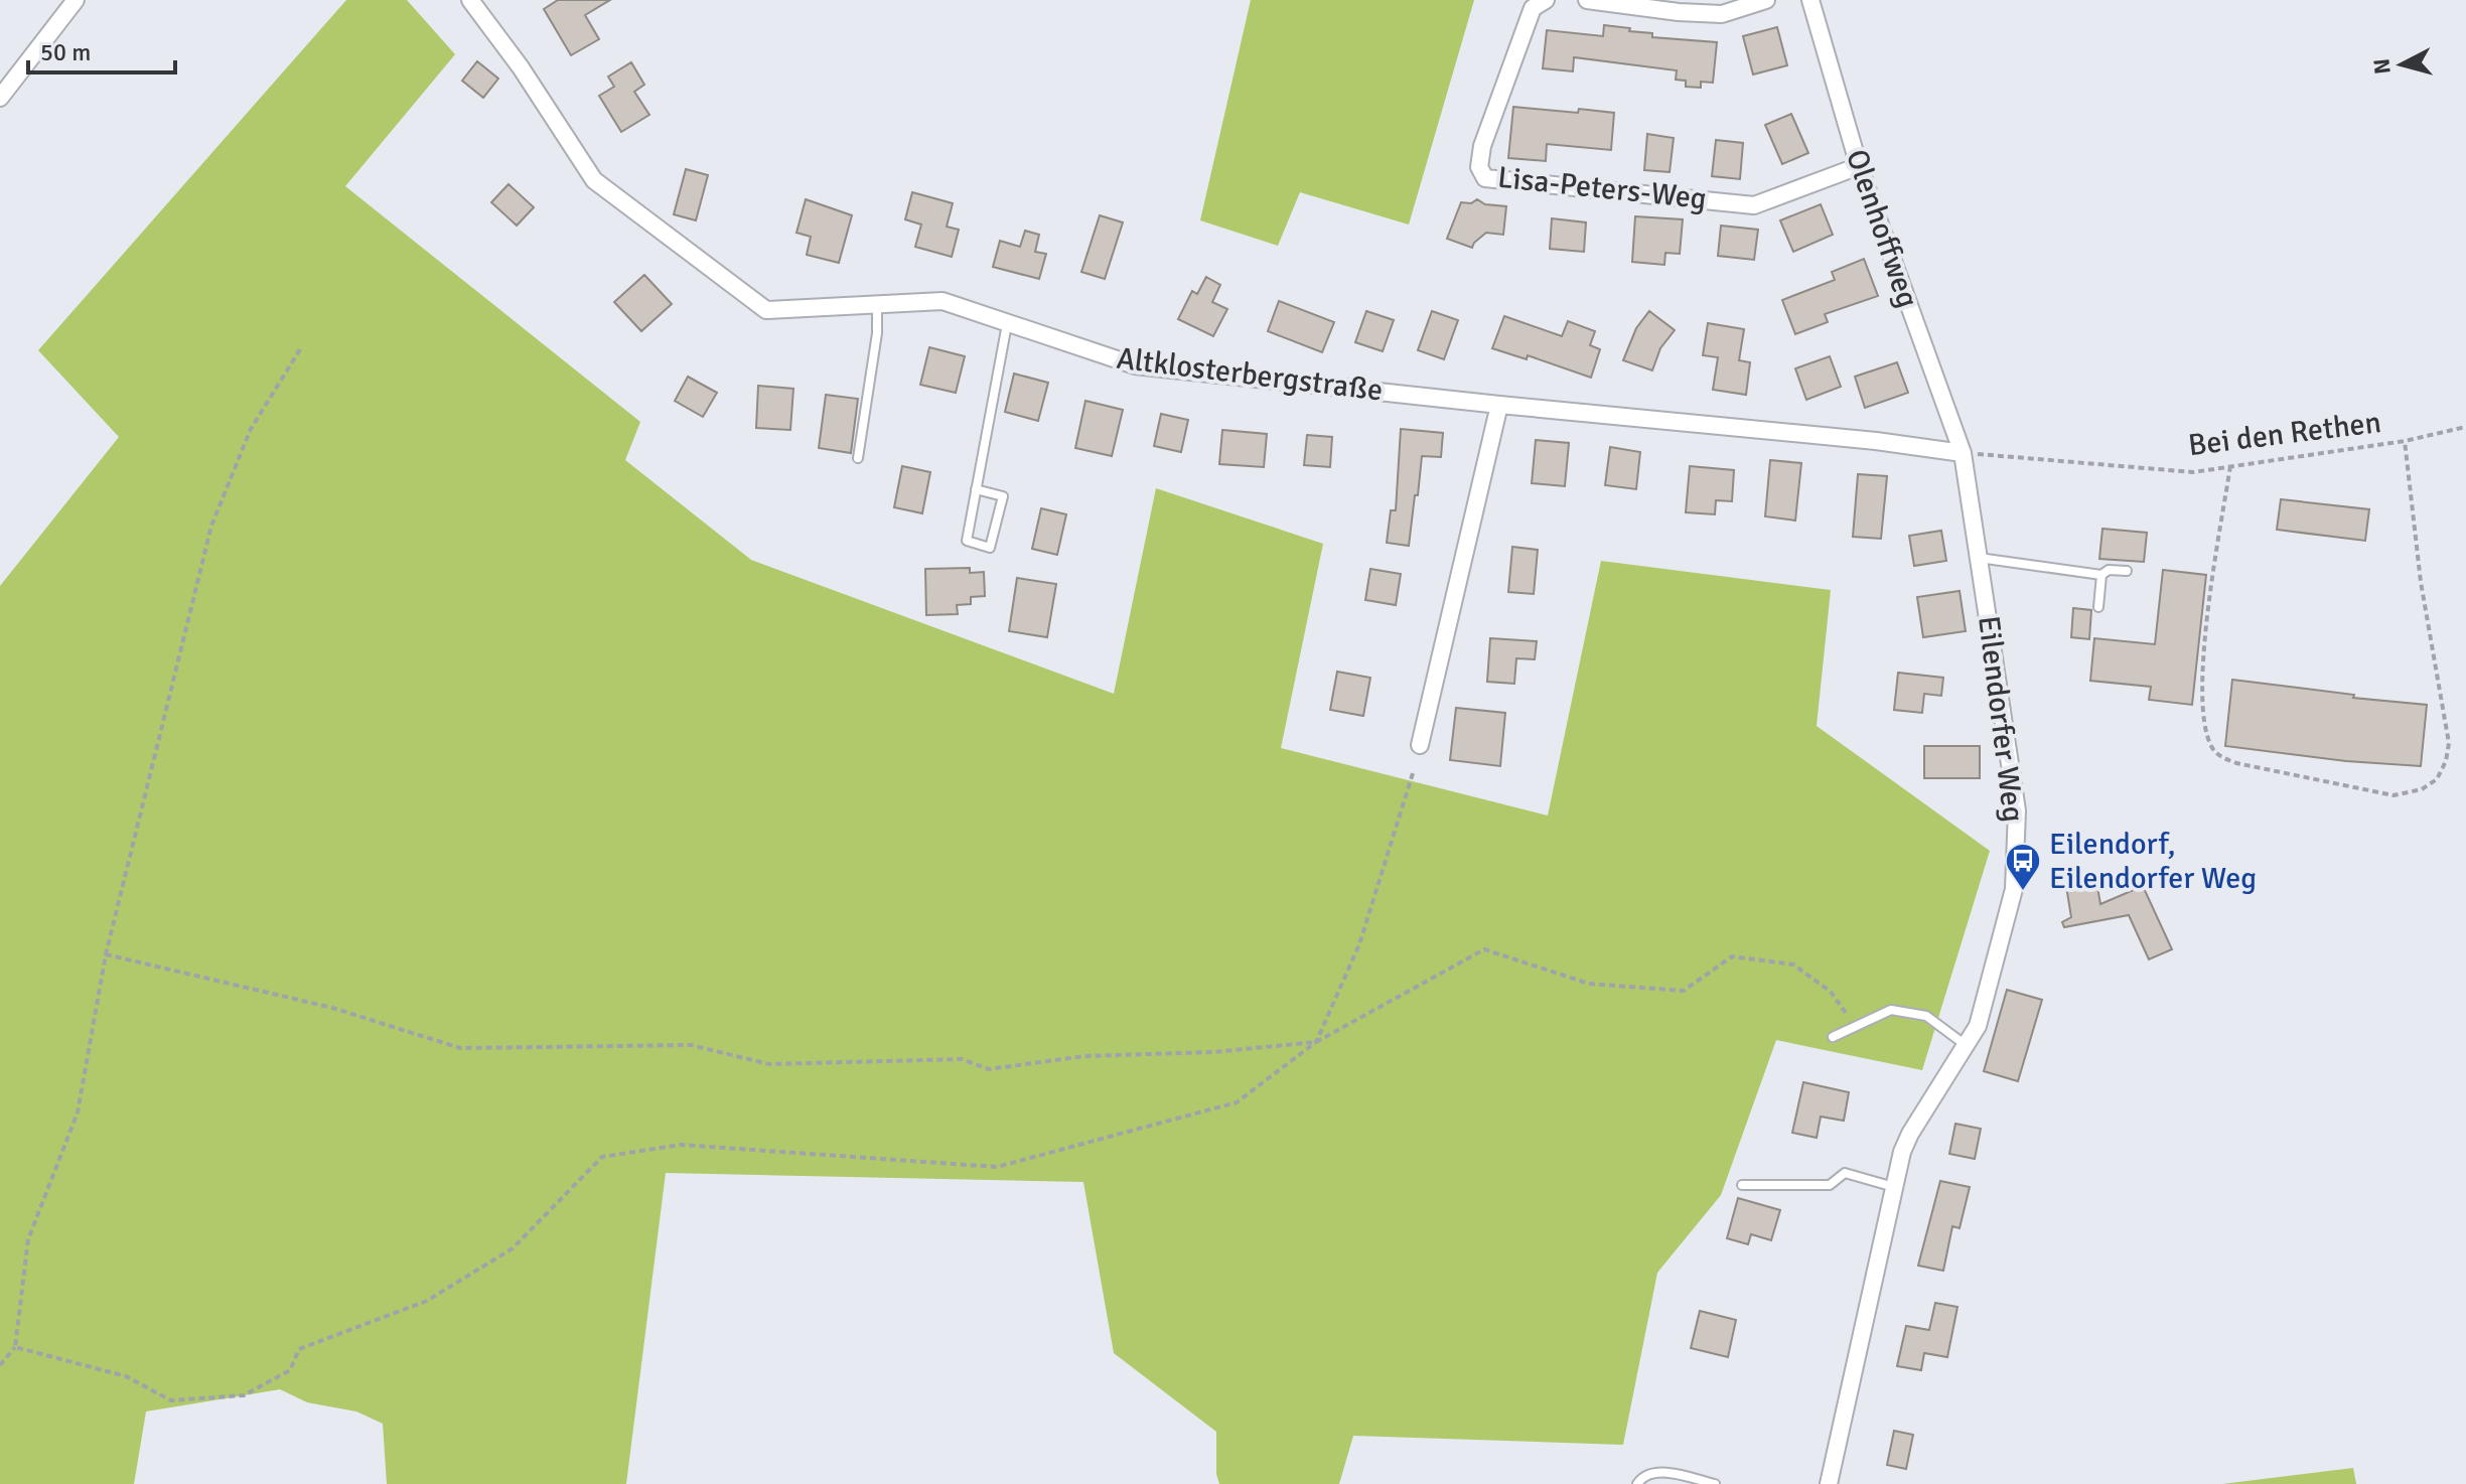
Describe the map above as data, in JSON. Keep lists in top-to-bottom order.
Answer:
{
  "streets": {
    "street": [
      "Lisa-Peters-Weg",
      "Olenhoffweg",
      "Altklosterbergstraße",
      "Eilendorfer Weg"
    ],
    "path": ["Bei den Rethen"]
  },
  "crossings": [
    ["Lisa-Peters-Weg", "Olenhoffweg"],
    ["Olenhoffweg", "Altklosterbergstraße"],
    ["Olenhoffweg", "Bei den Rethen"],
    ["Olenhoffweg", "Eilendorfer Weg"],
    ["Altklosterbergstraße", "Bei den Rethen"],
    ["Altklosterbergstraße", "Eilendorfer Weg"],
    ["Bei den Rethen", "Eilendorfer Weg"]
  ],
  "places": {
    "bus stop": ["Eilendorf, Eilendorfer Weg"]
  },
  "scale_bar": "50 m",
  "north": "left"
}
